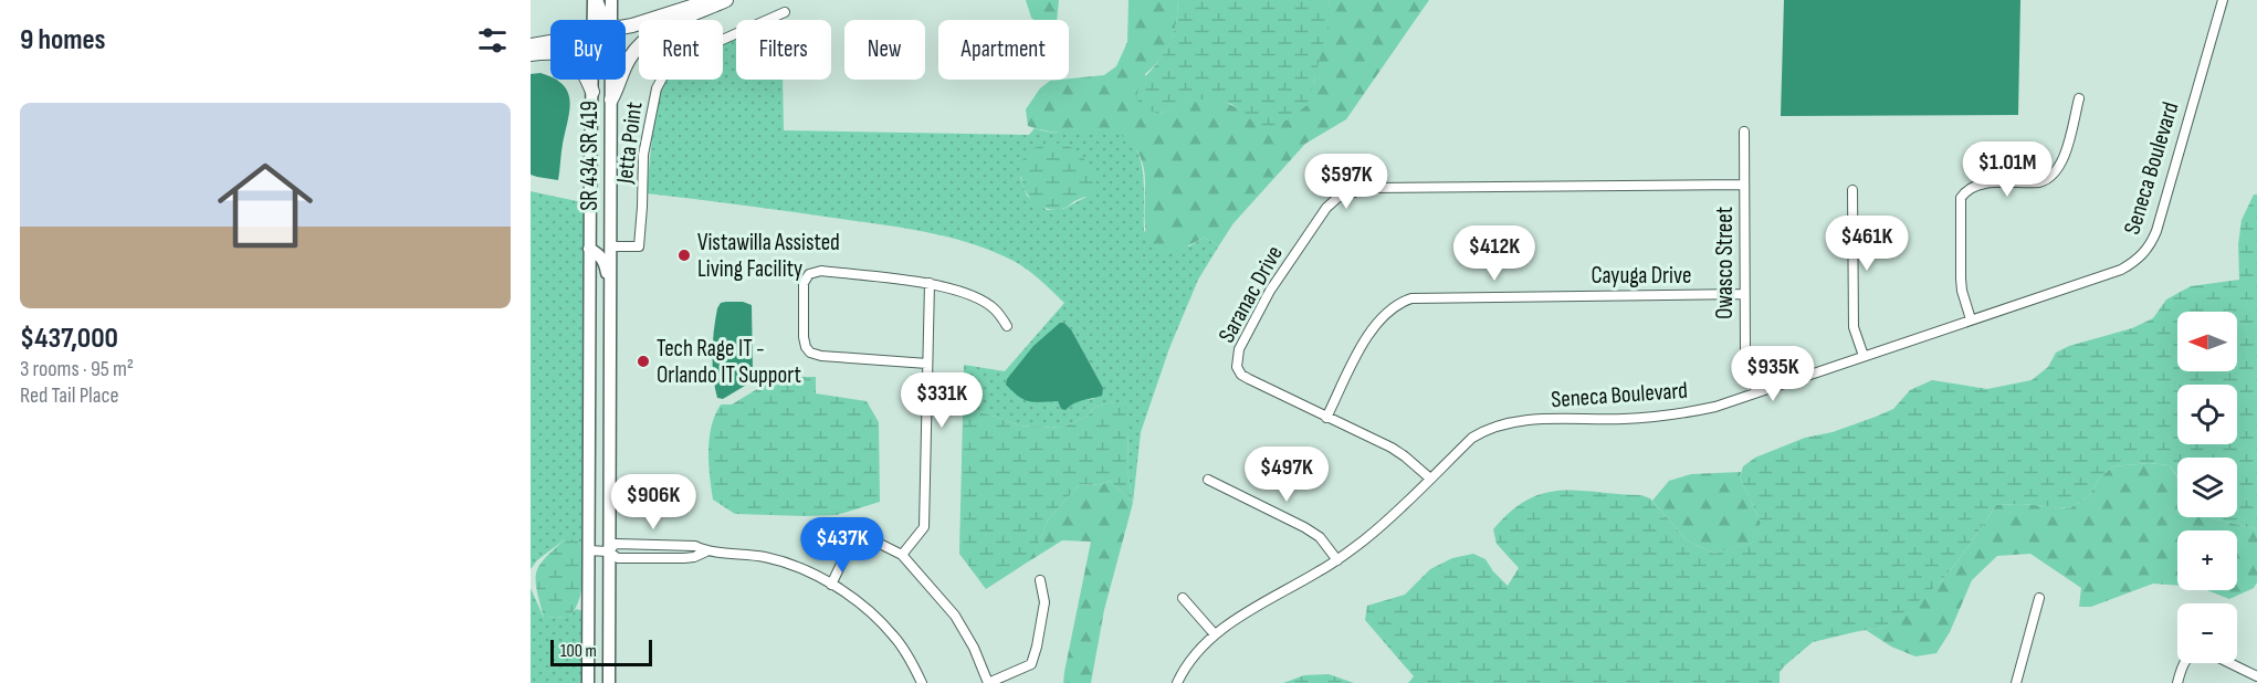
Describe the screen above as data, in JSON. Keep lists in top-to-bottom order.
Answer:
{
  "streets": {
    "main road": ["SR 434 SR 419"],
    "street": [
      "Jetta Point",
      "Seneca Boulevard",
      "Owasco Street",
      "Cayuga Drive",
      "Saranac Drive"
    ]
  },
  "crossings": [
    ["Jetta Point", "SR 434 SR 419"],
    ["Seneca Boulevard", "Owasco Street"],
    ["Seneca Boulevard", "Saranac Drive"],
    ["Owasco Street", "Cayuga Drive"],
    ["Owasco Street", "Saranac Drive"],
    ["Cayuga Drive", "Saranac Drive"]
  ],
  "places": ["Vistawilla Assisted Living Facility", "Tech Rage IT - Orlando IT Support"],
  "scale_bar": "100 m",
  "north": "left",
  "page": {
    "heading": "9 homes",
    "chip": [
      "Buy",
      "Rent",
      "Filters",
      "New",
      "Apartment"
    ],
    "list": [
      {
        "name": "$437,000",
        "note": "3 rooms · 95 m² · Red Tail Place"
      }
    ],
    "price": [
      "$1.01M",
      "$597K",
      "$461K",
      "$412K",
      "$935K",
      "$331K",
      "$497K",
      "$906K",
      "$437K"
    ],
    "map_buttons": ["+", "−"],
    "scale": "100 m"
  }
}
